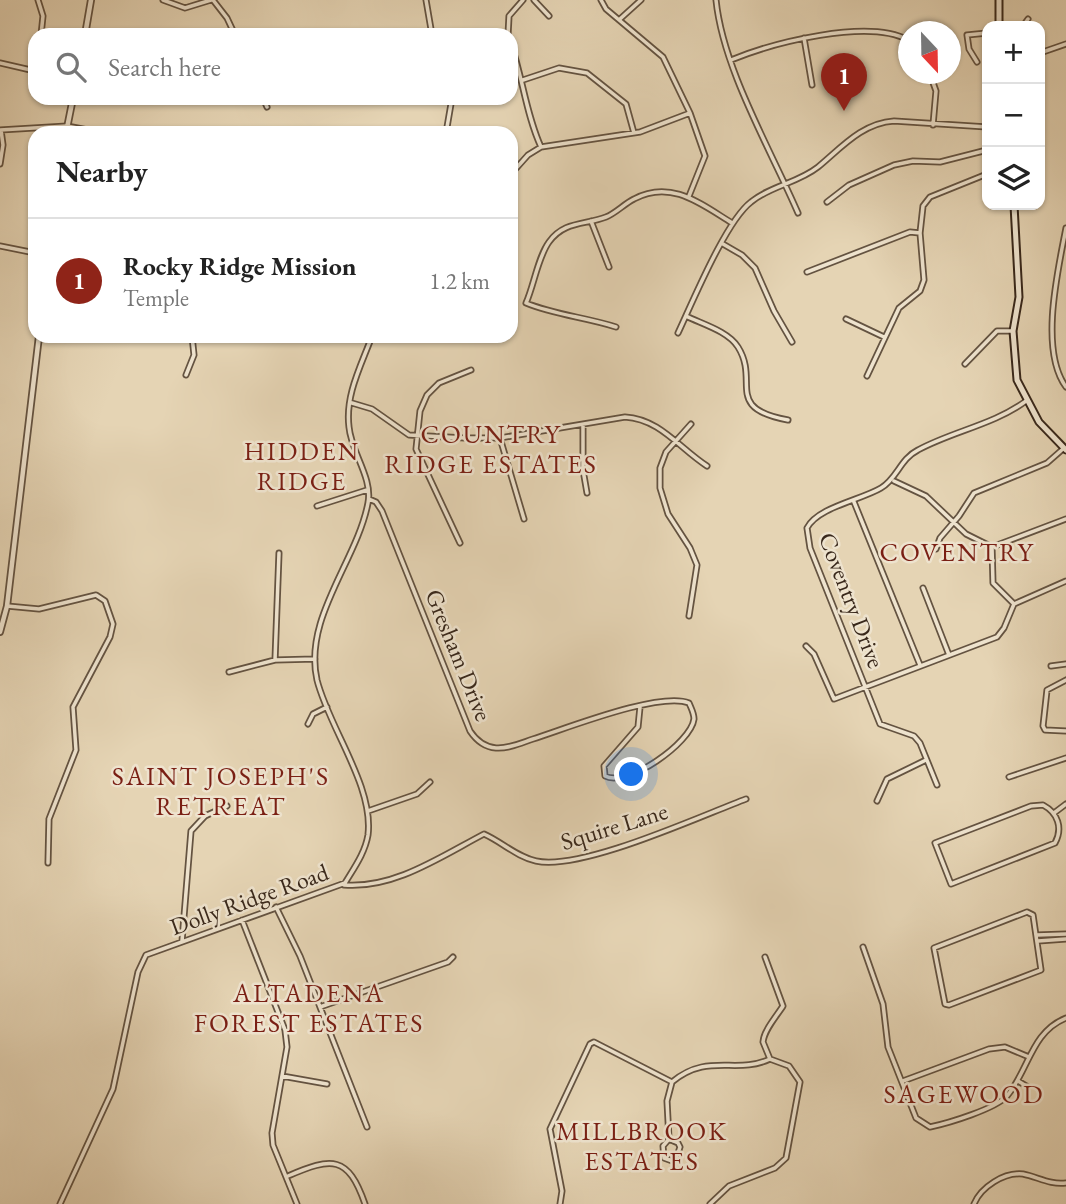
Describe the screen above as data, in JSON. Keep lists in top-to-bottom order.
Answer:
{
  "streets": {
    "street": [
      "Coventry Drive",
      "Gresham Drive",
      "Squire Lane",
      "Dolly Ridge Road"
    ]
  },
  "crossings": [
    ["Gresham Drive", "Dolly Ridge Road"],
    ["Squire Lane", "Dolly Ridge Road"]
  ],
  "districts": [
    "COUNTRY RIDGE ESTATES",
    "HIDDEN RIDGE",
    "COVENTRY",
    "SAINT JOSEPH'S RETREAT",
    "ALTADENA FOREST ESTATES",
    "SAGEWOOD",
    "MILLBROOK ESTATES"
  ],
  "north": "bottom",
  "page": {
    "map_buttons": ["+", "−"],
    "search": "Search here",
    "pins": "1",
    "heading": "Nearby",
    "list": [
      {
        "mark": "1",
        "name": "Rocky Ridge Mission",
        "note": "Temple",
        "value": "1.2 km"
      }
    ]
  }
}
